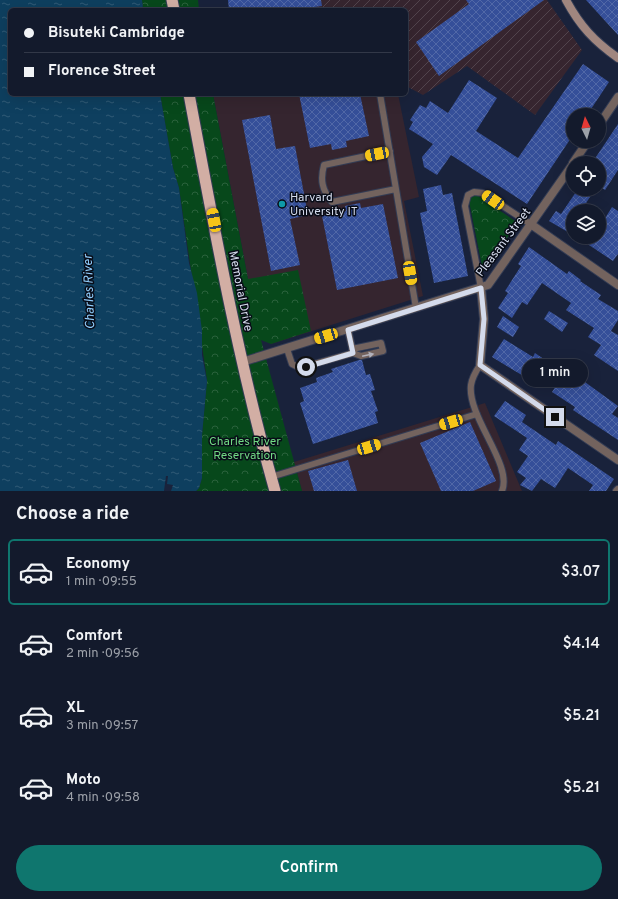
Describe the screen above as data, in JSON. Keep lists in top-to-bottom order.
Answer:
{
  "streets": {
    "highway": ["Memorial Drive"],
    "street": ["Pleasant Street"]
  },
  "water": ["Charles River"],
  "parks": ["Charles River Reservation"],
  "places": ["Harvard University IT"],
  "north": "top",
  "page": {
    "banner": ["Bisuteki Cambridge", "Florence Street"],
    "bubble": "1 min",
    "heading": "Choose a ride",
    "list": [
      {
        "name": "Economy",
        "note": "1 min · 09:55",
        "value": "$3.07"
      },
      {
        "name": "Comfort",
        "note": "2 min · 09:56",
        "value": "$4.14"
      },
      {
        "name": "XL",
        "note": "3 min · 09:57",
        "value": "$5.21"
      },
      {
        "name": "Moto",
        "note": "4 min · 09:58",
        "value": "$5.21"
      }
    ],
    "buttons": "Confirm"
  }
}
